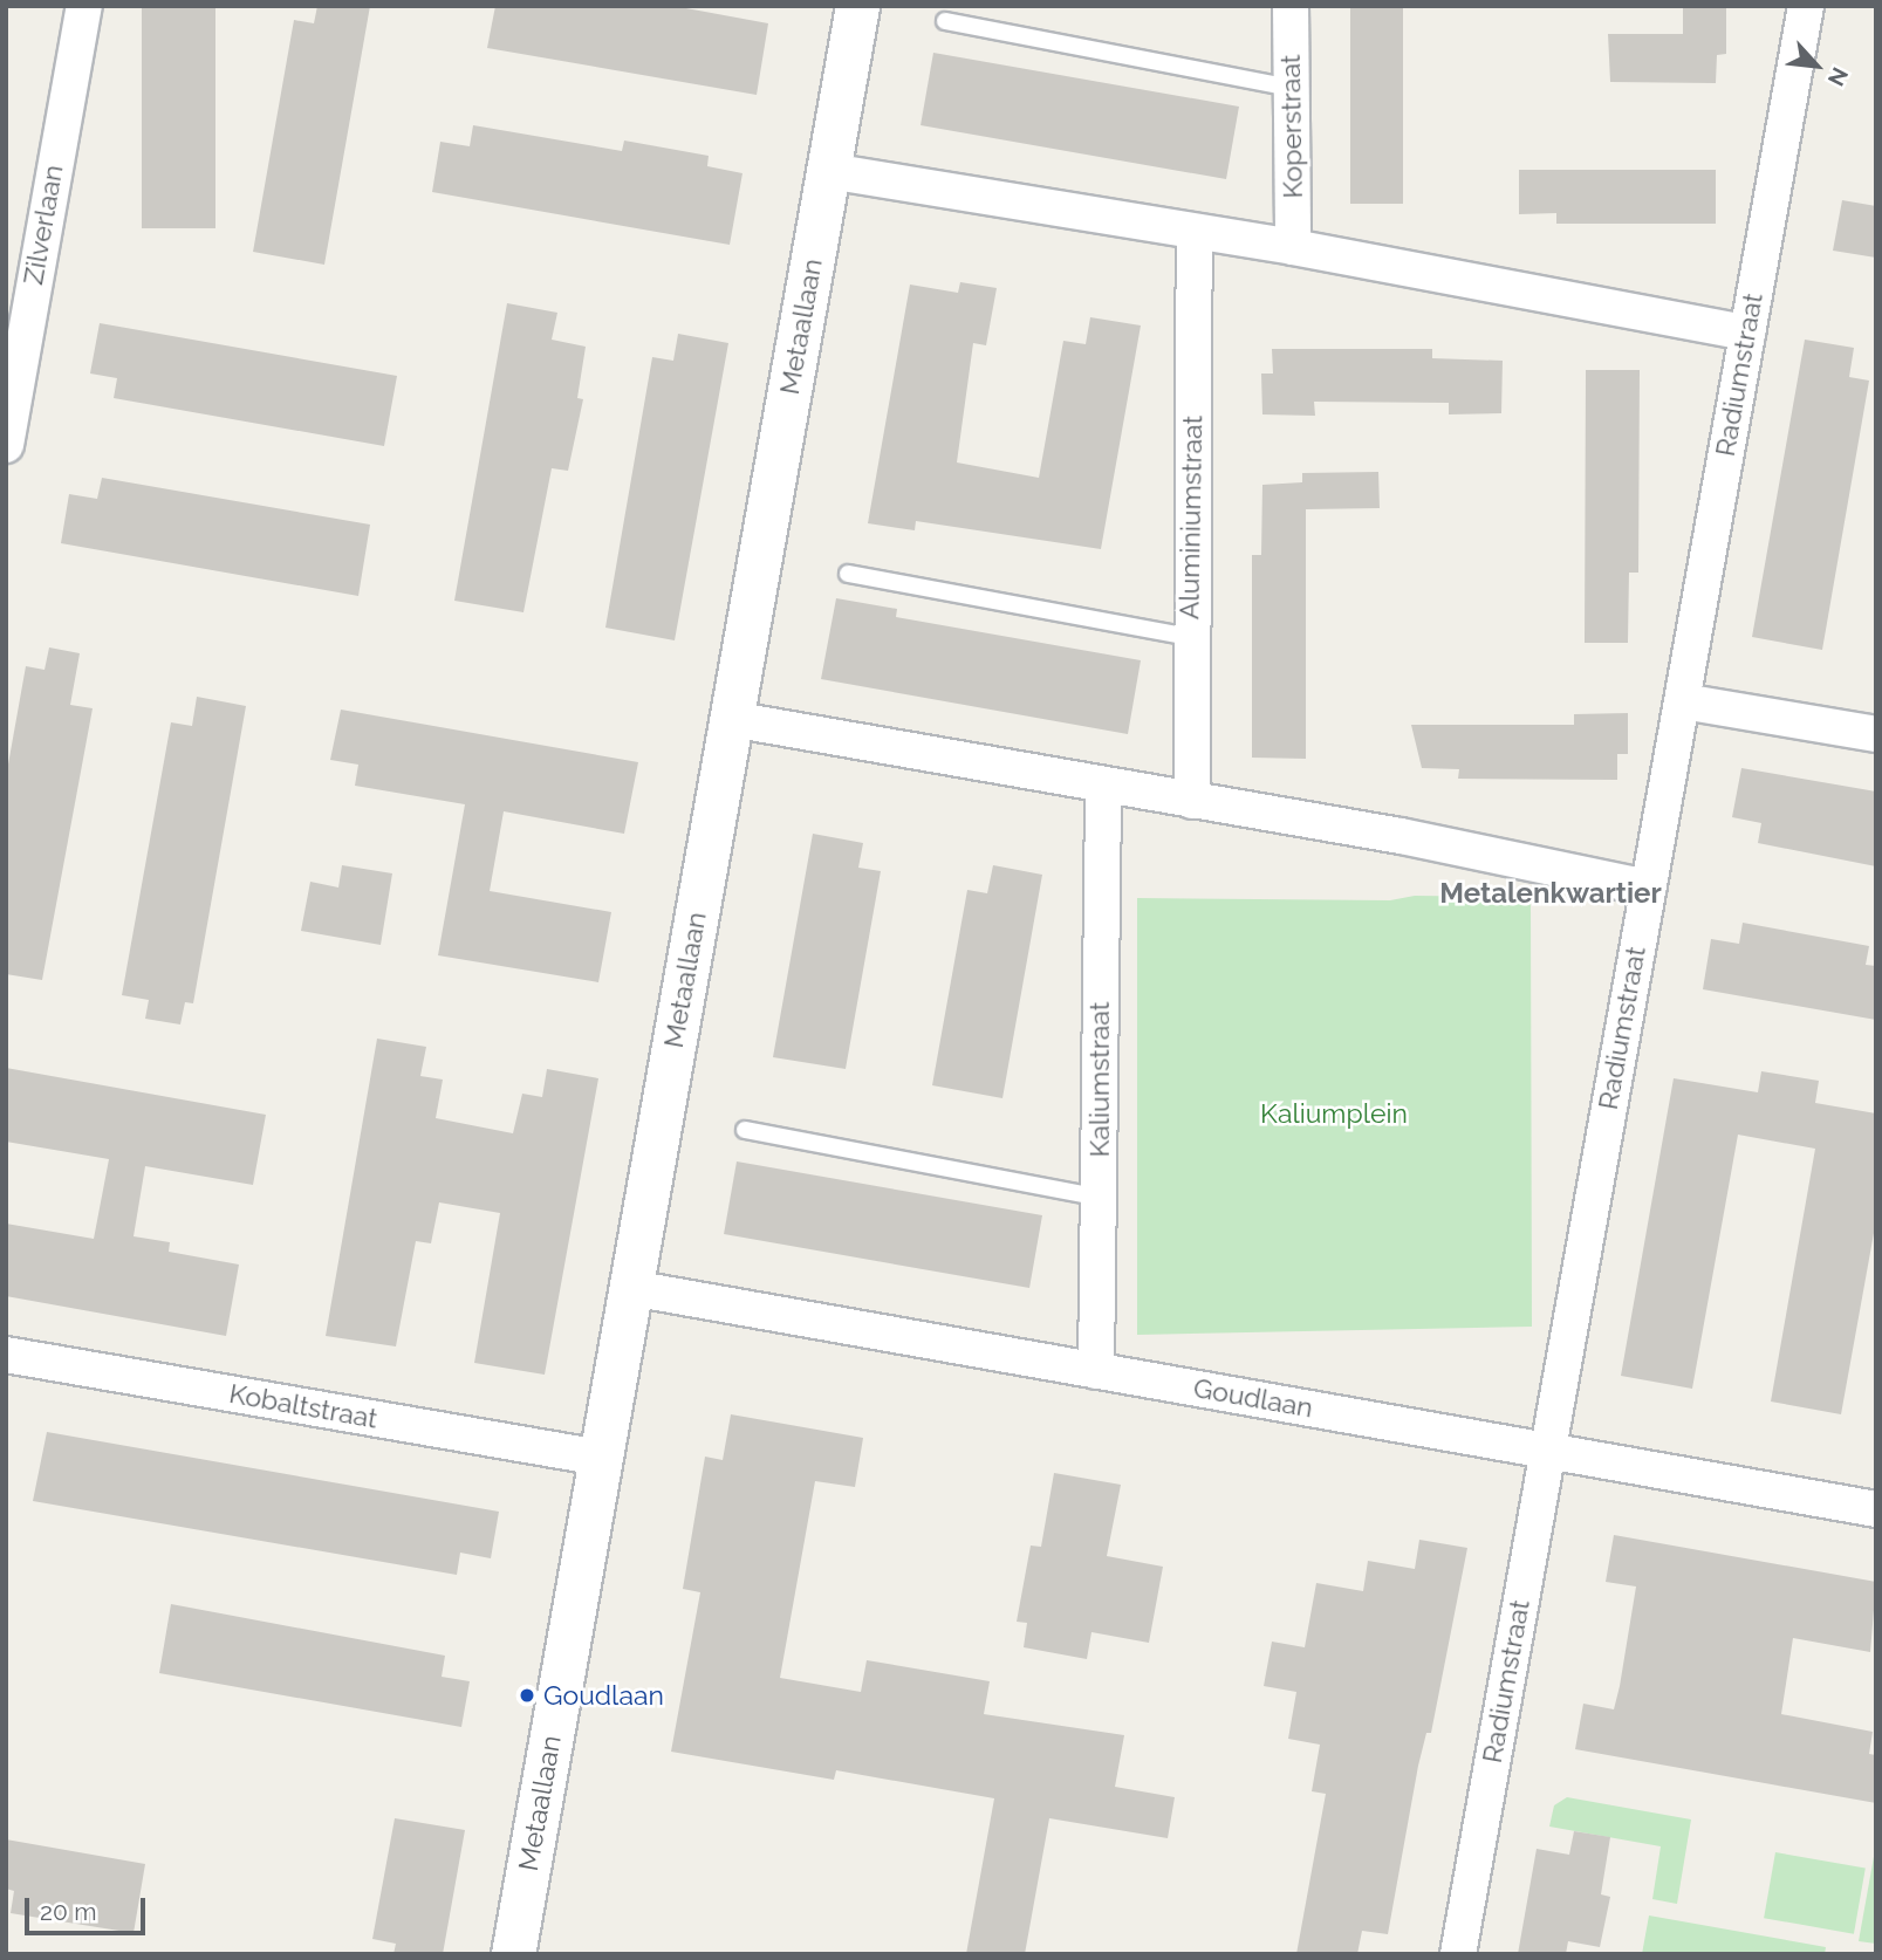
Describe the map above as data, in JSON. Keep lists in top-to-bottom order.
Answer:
{
  "streets": {
    "street": [
      "Koperstraat",
      "Zilverlaan",
      "Metaallaan",
      "Radiumstraat",
      "Aluminiumstraat",
      "Kaliumstraat",
      "Goudlaan",
      "Kobaltstraat"
    ]
  },
  "crossings": [
    ["Metaallaan", "Goudlaan"],
    ["Metaallaan", "Kobaltstraat"],
    ["Radiumstraat", "Goudlaan"],
    ["Kaliumstraat", "Goudlaan"]
  ],
  "districts": ["Metalenkwartier"],
  "parks": ["Kaliumplein"],
  "places": ["Goudlaan"],
  "scale_bar": "20 m",
  "north": "bottom right"
}
